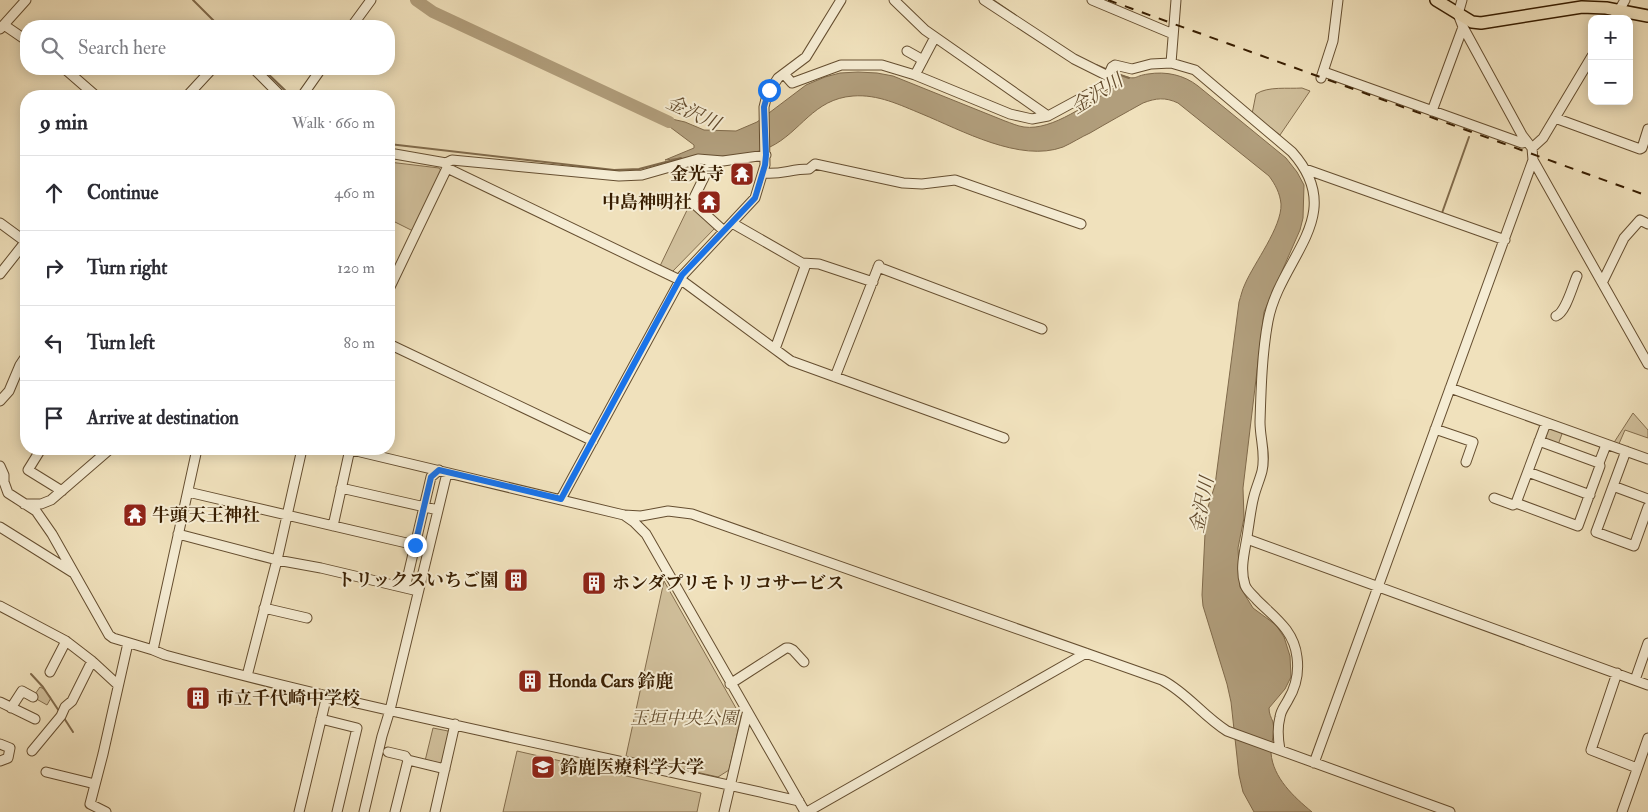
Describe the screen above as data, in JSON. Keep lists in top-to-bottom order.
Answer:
{
  "water": ["金沢川"],
  "parks": ["玉垣中央公園"],
  "places": {
    "temple": ["金光寺", "中島神明社", "牛頭天王神社"],
    "building": [
      "トリックスいちご園",
      "ホンダプリモトリコサービス",
      "Honda Cars 鈴鹿",
      "市立千代崎中学校"
    ],
    "school or university": ["鈴鹿医療科学大学"]
  },
  "page": {
    "map_buttons": ["+", "−"],
    "search": "Search here",
    "heading": ["9 min", "Walk · 660 m"],
    "list": [
      ["Continue", "460 m"],
      ["Turn right", "120 m"],
      ["Turn left", "80 m"],
      "Arrive at destination"
    ]
  }
}
